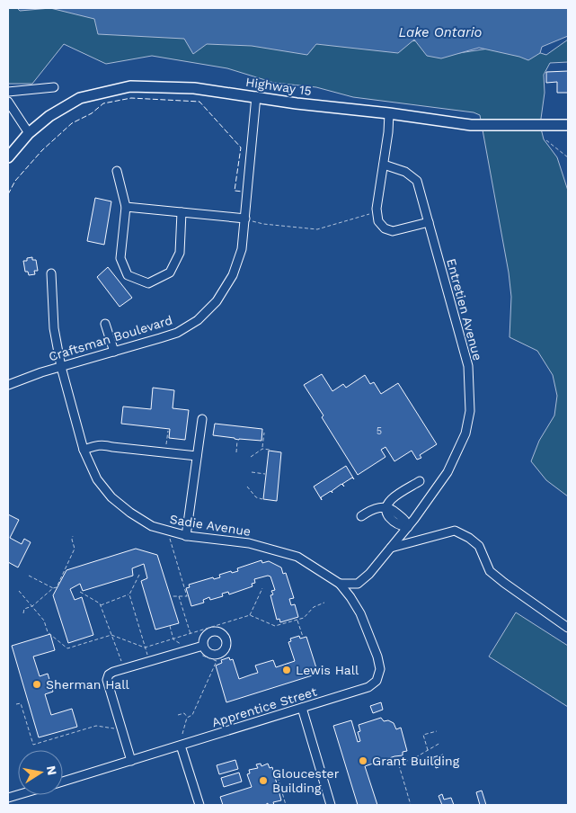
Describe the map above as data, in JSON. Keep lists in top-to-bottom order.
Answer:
{
  "streets": {
    "main road": ["Highway 15"],
    "street": [
      "Entretien Avenue",
      "Craftsman Boulevard",
      "Sadie Avenue",
      "Apprentice Street"
    ]
  },
  "crossings": [
    ["Highway 15", "Craftsman Boulevard"],
    ["Craftsman Boulevard", "Sadie Avenue"],
    ["Sadie Avenue", "Apprentice Street"]
  ],
  "water": ["Lake Ontario"],
  "places": [
    "Lewis Hall",
    "Sherman Hall",
    "Grant Building",
    "Gloucester Building"
  ],
  "house_numbers": ["5"],
  "north": "right"
}
